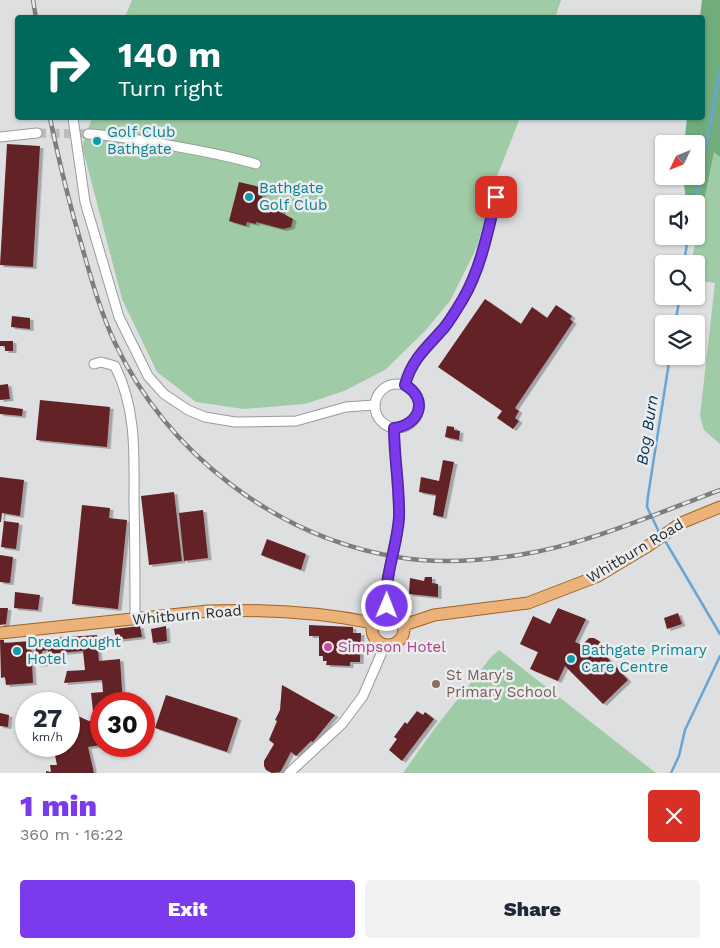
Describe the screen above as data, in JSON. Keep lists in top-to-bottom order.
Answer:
{
  "streets": {
    "main road": ["Whitburn Road"]
  },
  "water": ["Bog Burn"],
  "places": [
    "Golf Club Bathgate",
    "Bathgate Golf Club",
    "Simpson Hotel",
    "Dreadnought Hotel",
    "Bathgate Primary Care Centre",
    "St Mary's Primary School"
  ],
  "north": "bottom left",
  "page": {
    "turn": ["140 m", "Turn right"],
    "speed": "27 km/h",
    "limit": "30",
    "heading": ["1 min", "360 m · 16:22"],
    "buttons": ["Exit", "Share"]
  }
}
